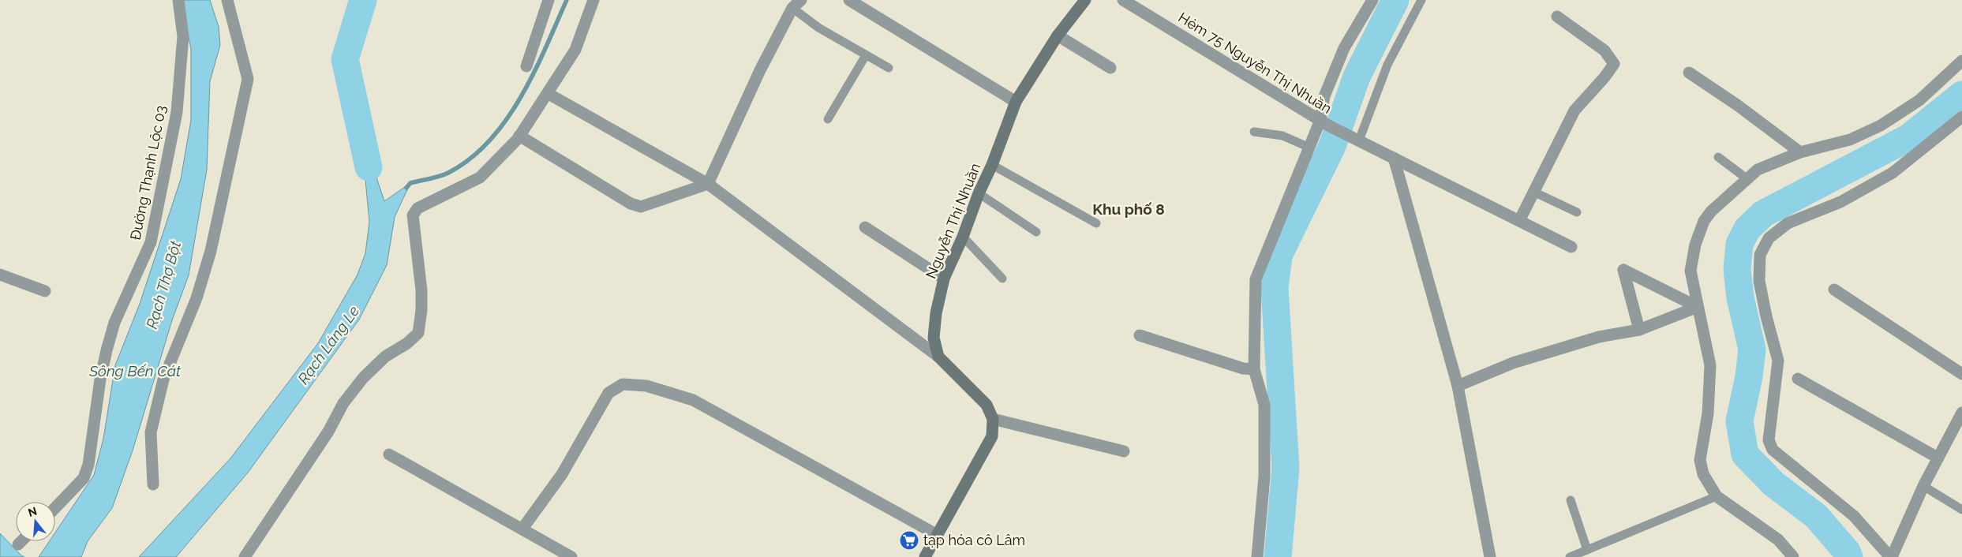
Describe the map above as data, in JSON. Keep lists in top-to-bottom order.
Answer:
{
  "streets": {
    "street": ["Hẻm 75 Nguyễn Thị Nhuần", "Đường Thạnh Lộc 03", "Nguyễn Thị Nhuần"]
  },
  "districts": ["Khu phố 8"],
  "water": ["Rạch Thợ Bột", "Rạch Láng Le", "Sông Bến Cát"],
  "places": {
    "supermarket": ["tạp hóa cô Lâm"]
  },
  "north": "top"
}
